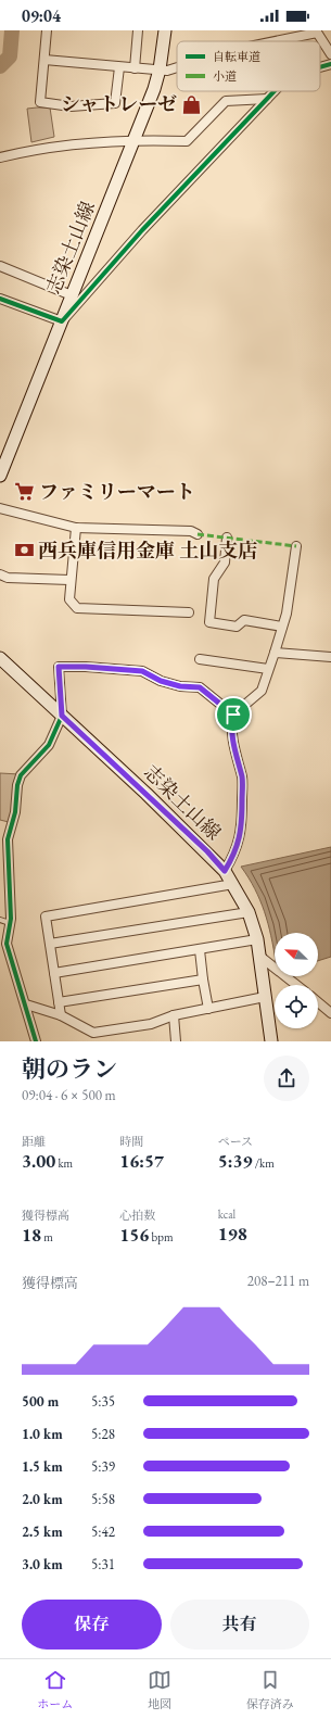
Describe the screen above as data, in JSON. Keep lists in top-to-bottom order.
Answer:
{
  "streets": {
    "main road": ["志染土山線"]
  },
  "places": {
    "shop": ["シャトレーゼ"],
    "supermarket": ["ファミリーマート"],
    "bank": ["西兵庫信用金庫 土山支店"]
  },
  "legend": ["自転車道", "小道"],
  "north": "top left",
  "page": {
    "status": "09:04",
    "heading": ["朝のラン", "09:04 · 6 × 500 m"],
    "stats": [
      ["距離", "3.00 km"],
      ["時間", "16:57"],
      ["ペース", "5:39 /km"],
      ["獲得標高", "18 m"],
      ["心拍数", "156 bpm"],
      ["kcal", "198"]
    ],
    "chart": ["獲得標高", "208–211 m"],
    "list": [
      {
        "name": "500 m",
        "note": "5:35"
      },
      {
        "name": "1.0 km",
        "note": "5:28"
      },
      {
        "name": "1.5 km",
        "note": "5:39"
      },
      {
        "name": "2.0 km",
        "note": "5:58"
      },
      {
        "name": "2.5 km",
        "note": "5:42"
      },
      {
        "name": "3.0 km",
        "note": "5:31"
      }
    ],
    "buttons": ["保存", "共有"],
    "tabs": ["ホーム", "地図", "保存済み"]
  }
}
